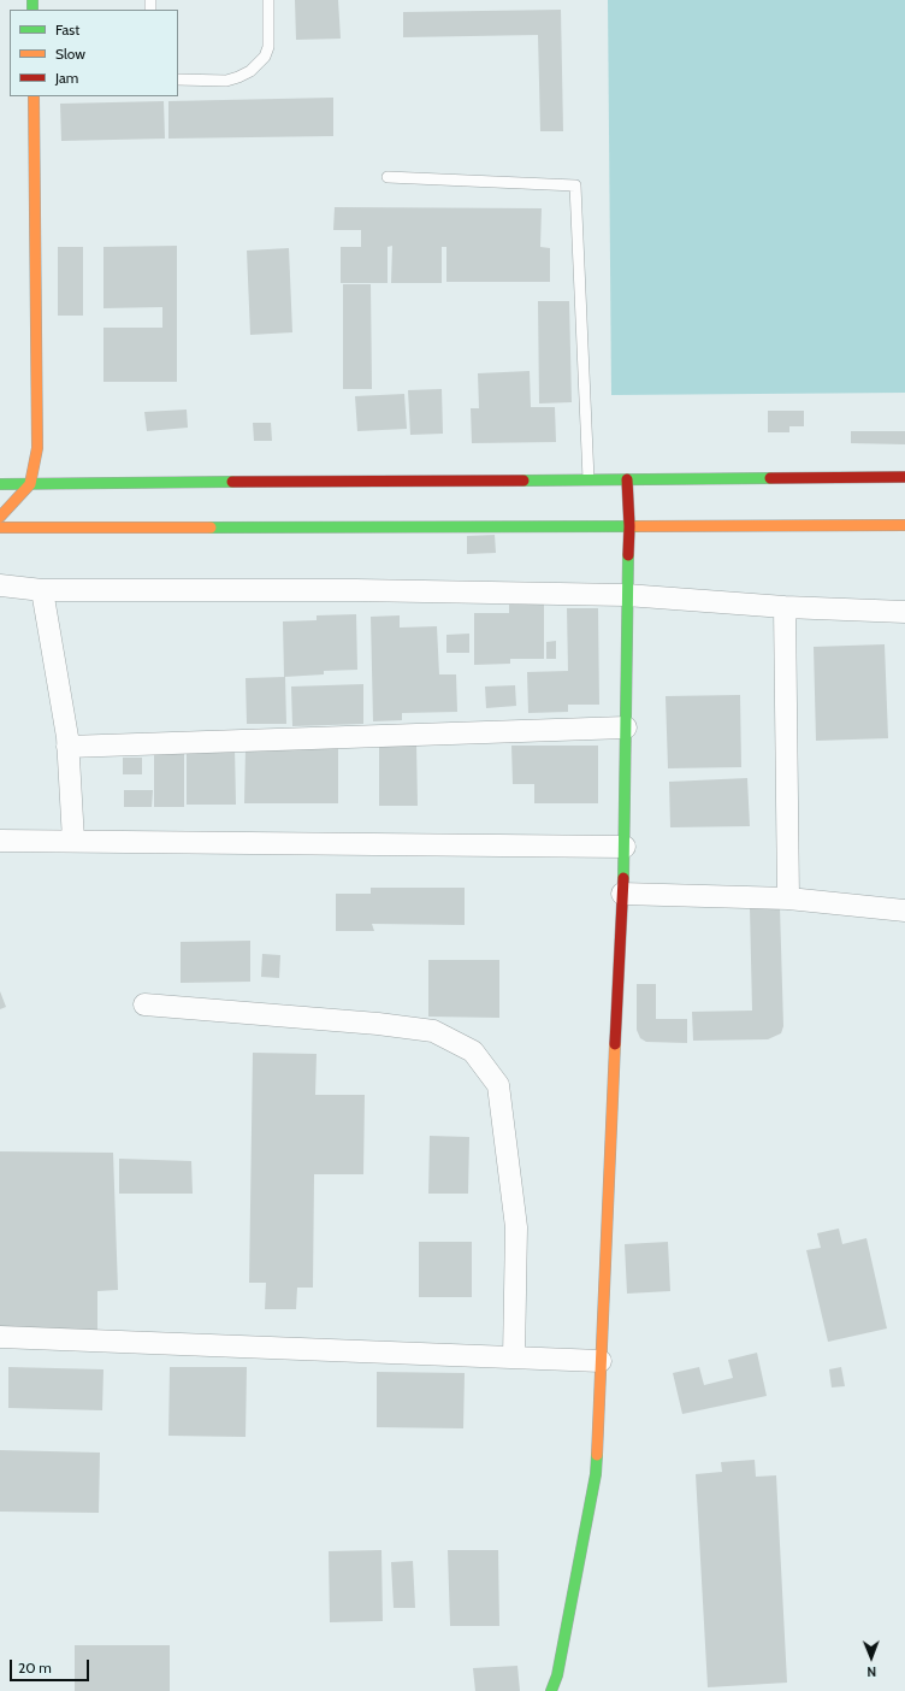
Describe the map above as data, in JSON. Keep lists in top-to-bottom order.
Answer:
{
  "legend": ["Fast", "Slow", "Jam"],
  "scale_bar": "20 m",
  "north": "bottom"
}
